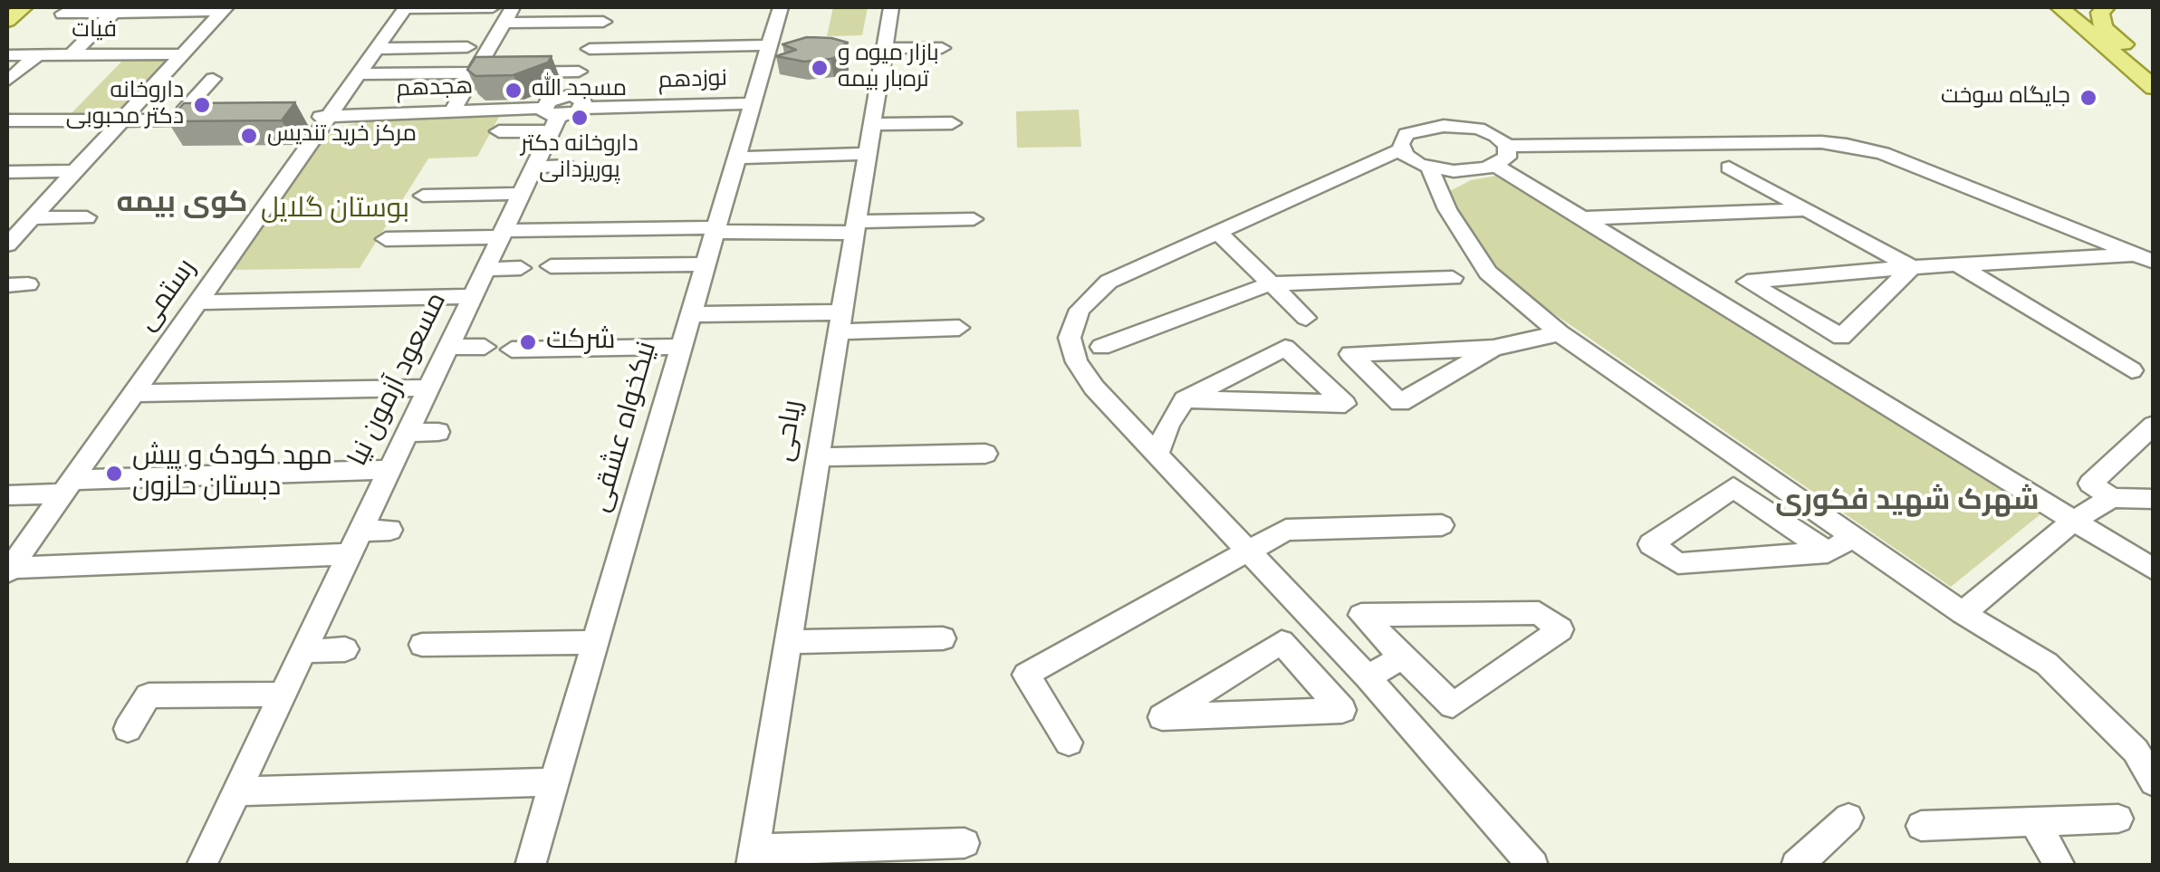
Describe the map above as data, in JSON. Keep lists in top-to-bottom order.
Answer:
{
  "streets": {
    "street": [
      "فیات",
      "نوزدهم",
      "هجدهم",
      "رستمی",
      "مسعود آزمون نیا",
      "نیکخواه عشقی",
      "ریاحی"
    ]
  },
  "crossings": [
    ["نوزدهم", "هجدهم"],
    ["نوزدهم", "مسعود آزمون نیا"],
    ["نوزدهم", "نیکخواه عشقی"],
    ["هجدهم", "رستمی"],
    ["هجدهم", "مسعود آزمون نیا"]
  ],
  "districts": ["کوی بیمه", "شهرک شهید فکوری"],
  "parks": ["بوستان گلایل"],
  "places": [
    "بازار میوه و تره‌بار بیمه",
    "مسجد الله",
    "جایگاه سوخت",
    "داروخانه دکتر محبوبی",
    "داروخانه دکتر پوریزدانی",
    "مرکز خرید تندیس",
    "شرکت",
    "مهد کودک و پیش دبستان حلزون"
  ]
}
